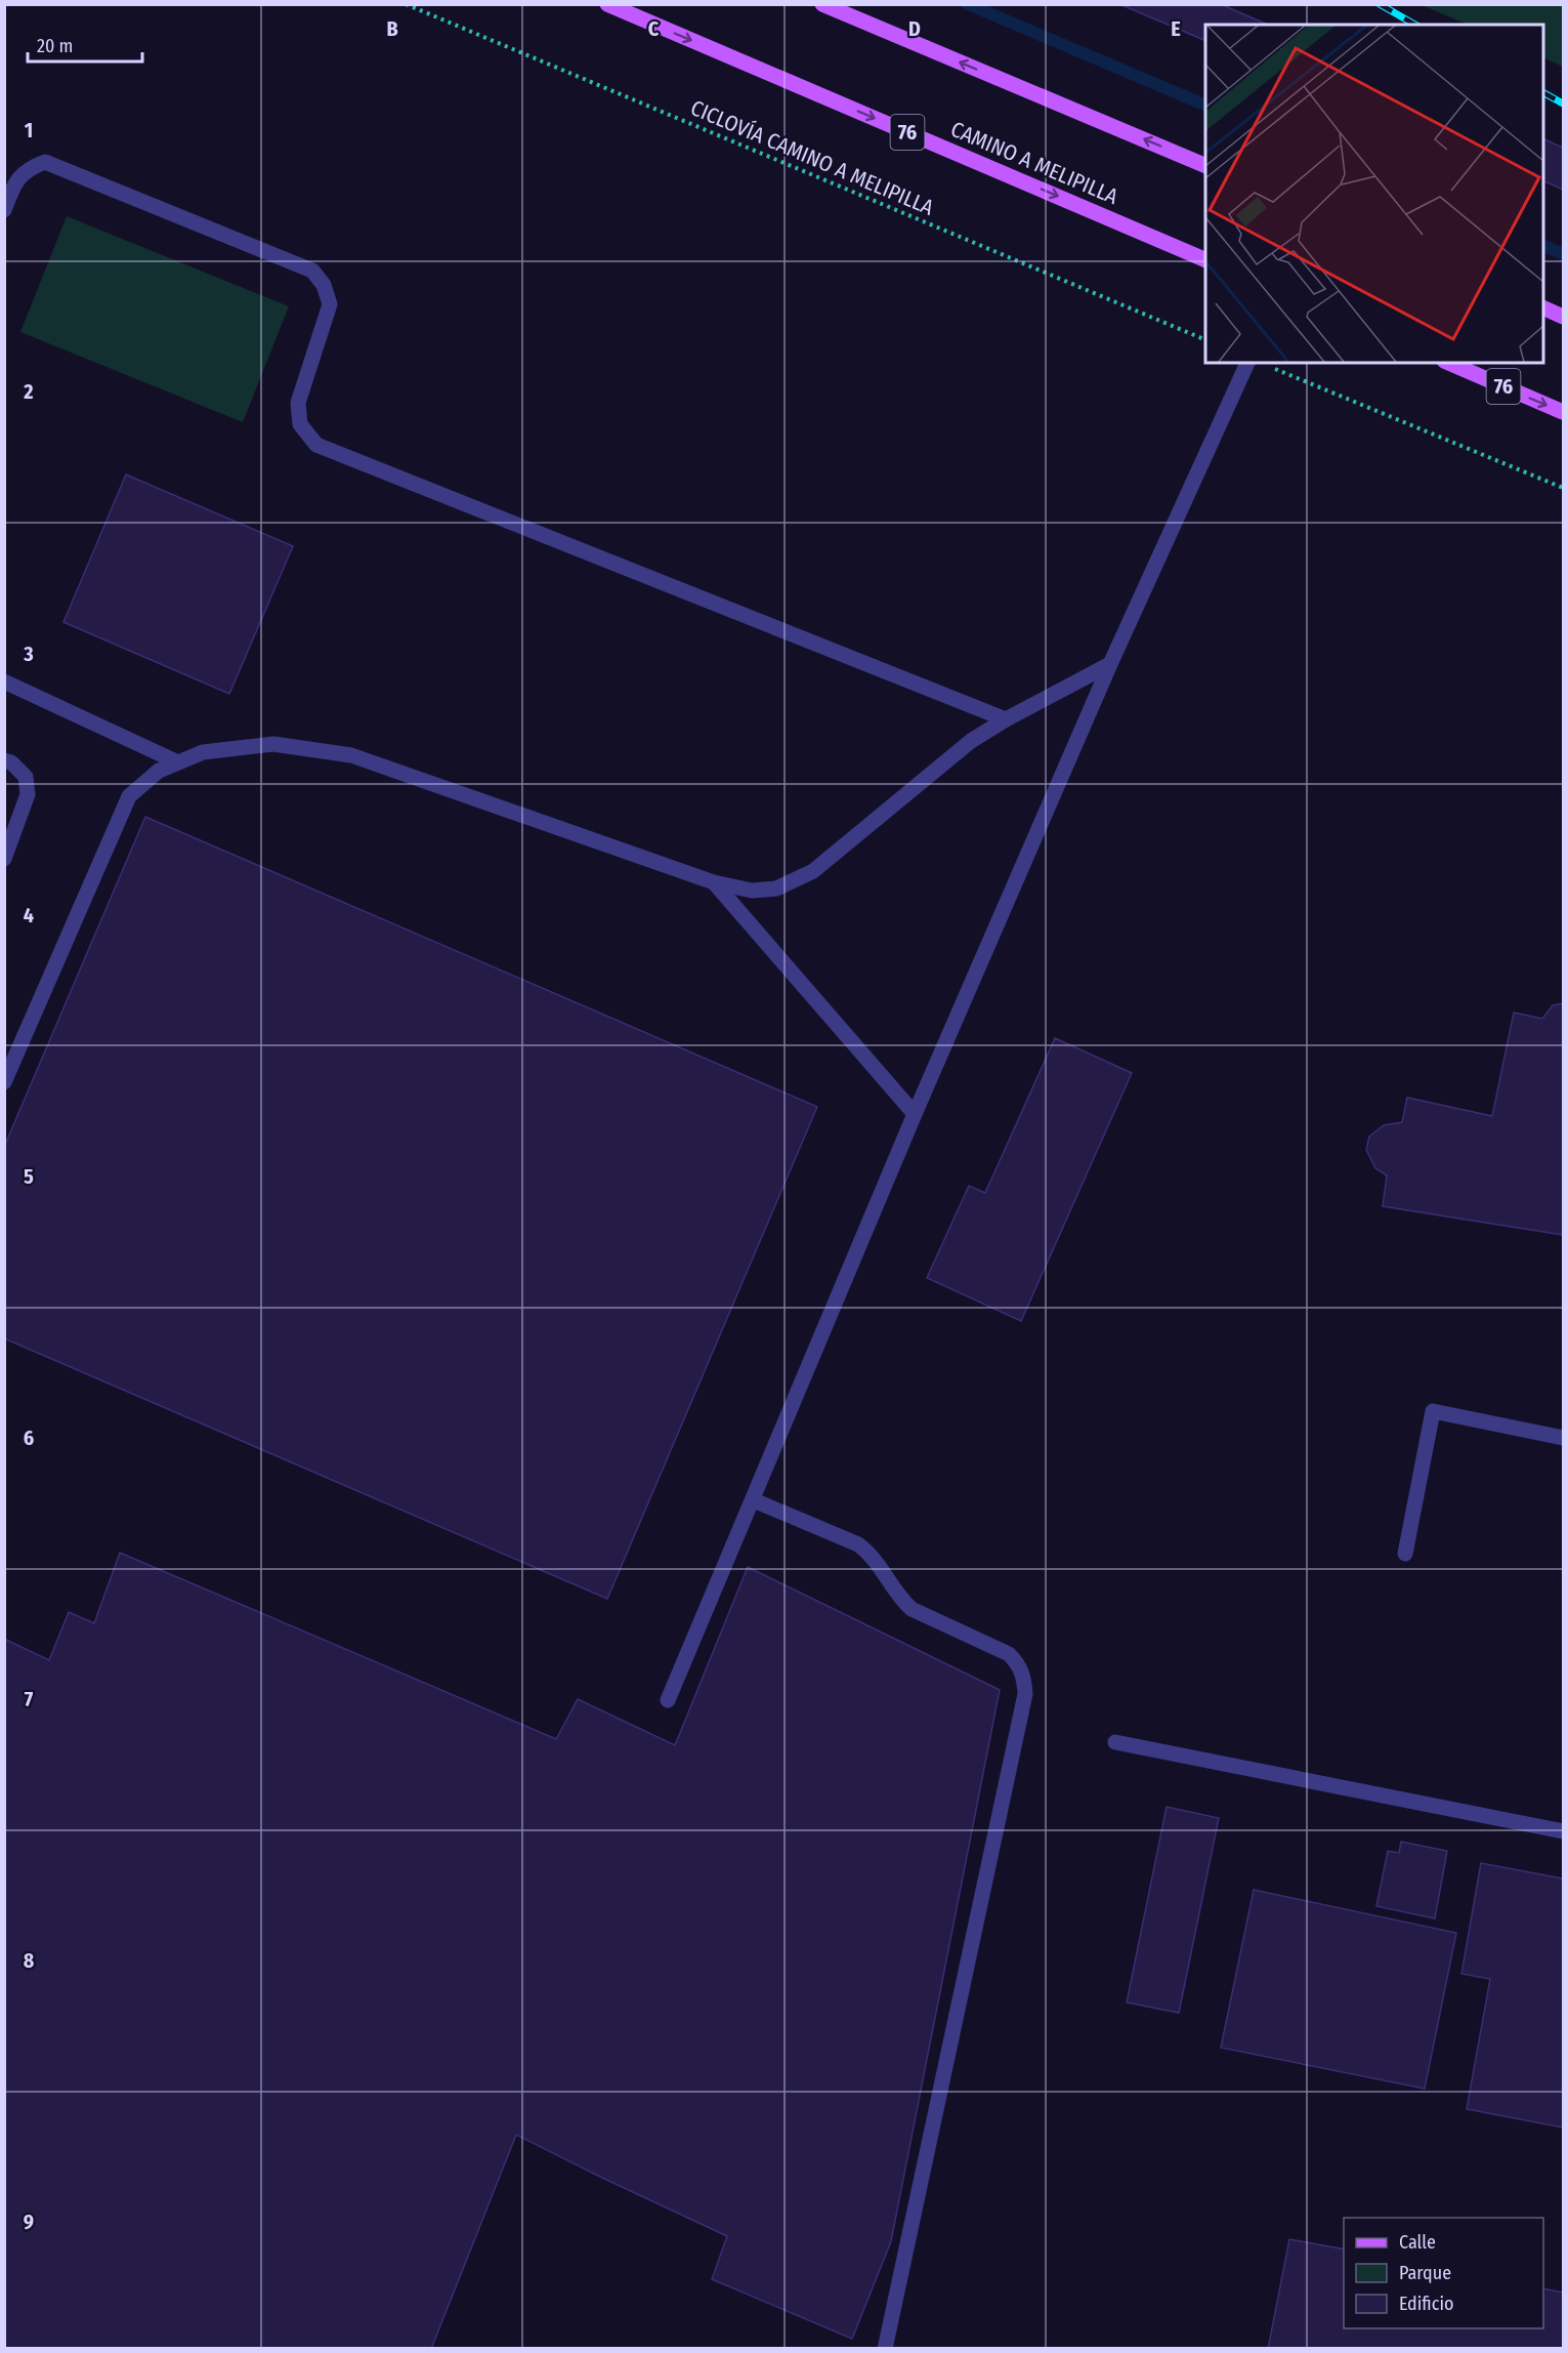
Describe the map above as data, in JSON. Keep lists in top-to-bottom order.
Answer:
{
  "streets": {
    "main road": ["76", "CAMINO A MELIPILLA"],
    "path": ["CICLOVÍA CAMINO A MELIPILLA"]
  },
  "legend": ["Calle", "Parque", "Edificio"],
  "scale_bar": "20 m",
  "grid": {
    "columns": [
      "B",
      "C",
      "D",
      "E"
    ],
    "rows": [
      "1",
      "2",
      "3",
      "4",
      "5",
      "6",
      "7",
      "8",
      "9"
    ]
  }
}
